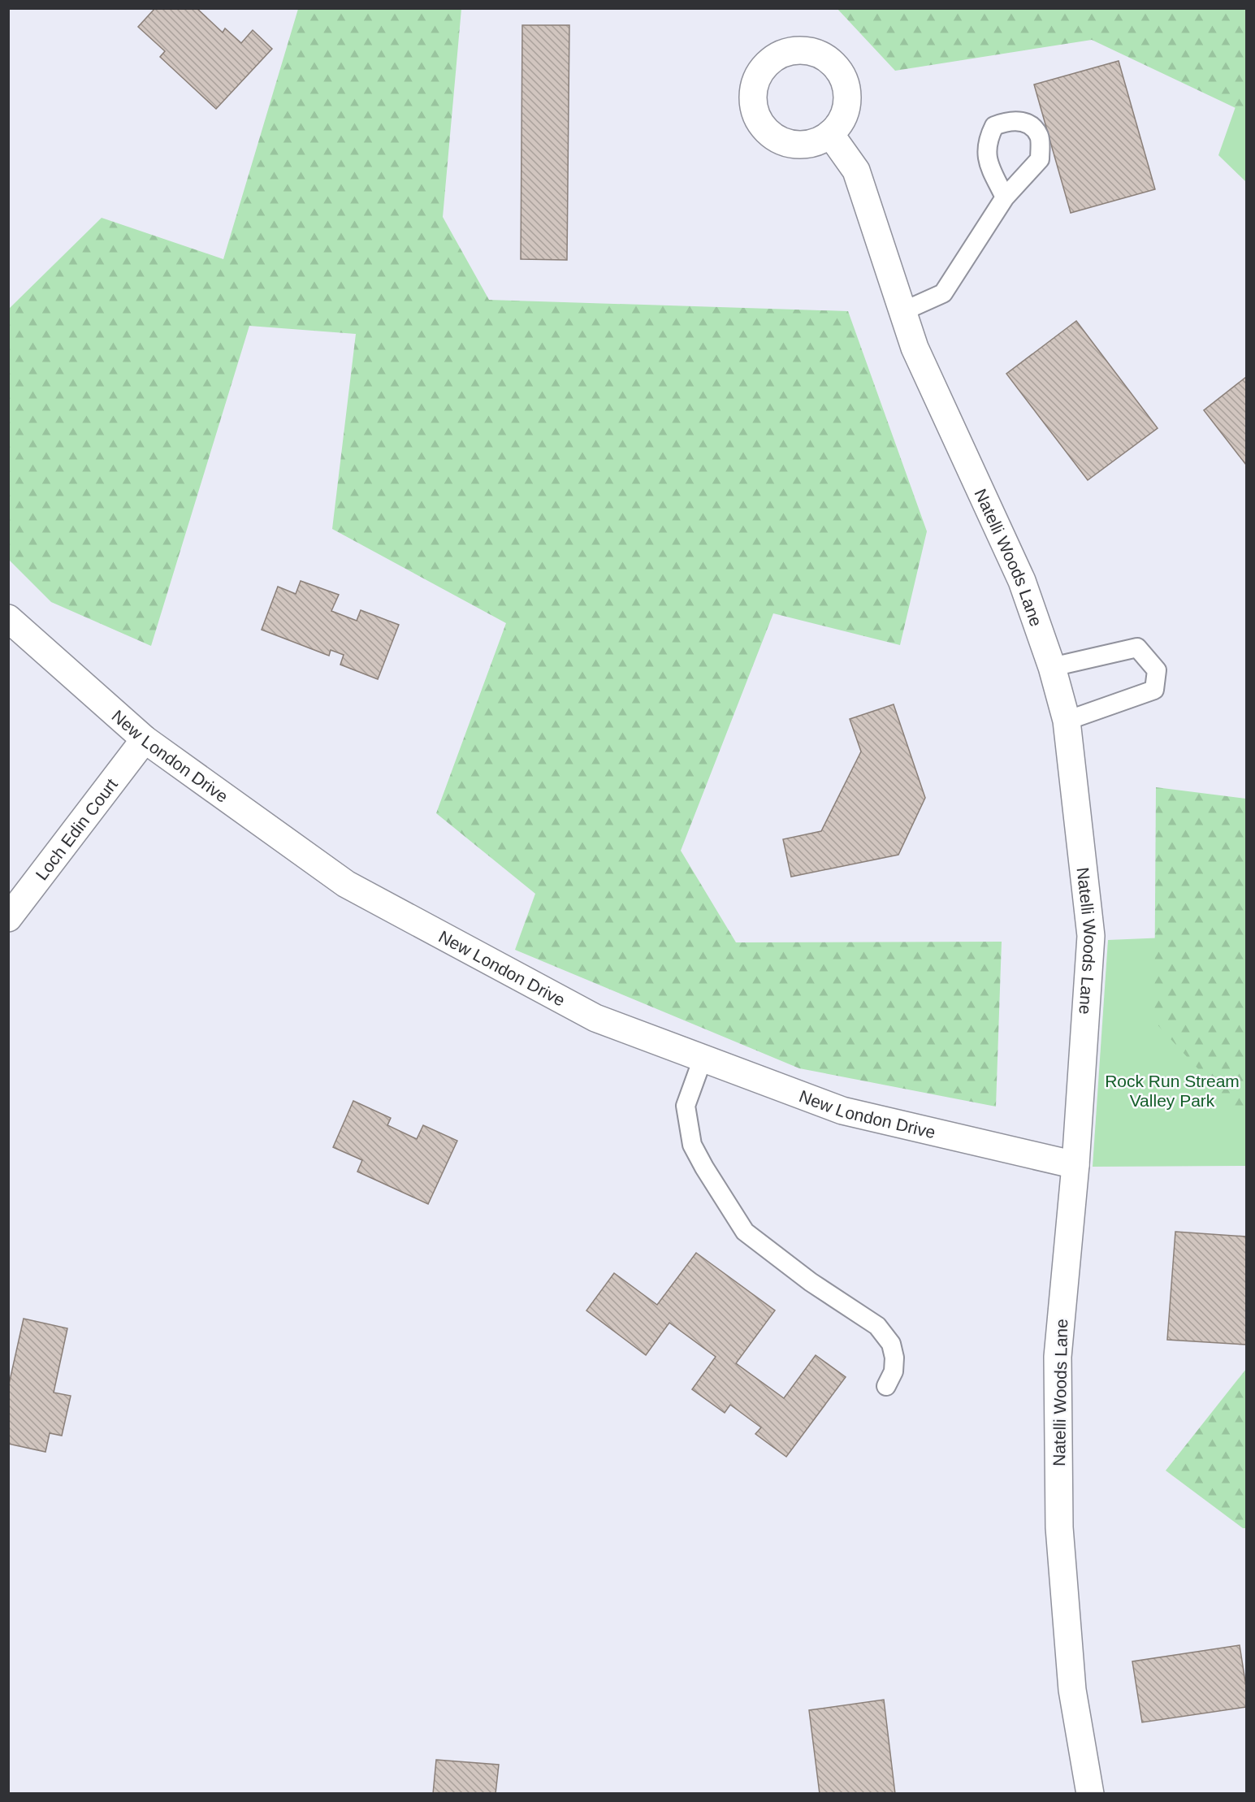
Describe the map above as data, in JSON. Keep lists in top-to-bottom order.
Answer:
{
  "streets": {
    "street": ["Natelli Woods Lane", "New London Drive", "Loch Edin Court"]
  },
  "crossings": [
    ["Natelli Woods Lane", "New London Drive"],
    ["New London Drive", "Loch Edin Court"]
  ],
  "parks": ["Rock Run Stream Valley Park"]
}
